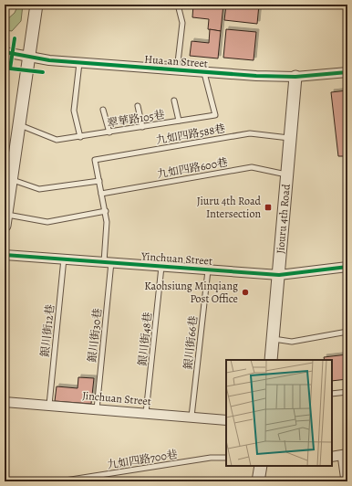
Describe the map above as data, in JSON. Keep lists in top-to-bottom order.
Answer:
{
  "streets": {
    "street": [
      "Hua-an Street",
      "Jiouru 4th Road",
      "Yinchuan Street",
      "Jinchuan Street"
    ],
    "lane": [
      "翠華路105巷",
      "九如四路588巷",
      "九如四路600巷",
      "銀川街12巷",
      "銀川街30巷",
      "銀川街48巷",
      "銀川街66巷",
      "九如四路700巷"
    ]
  },
  "crossings": [
    ["Hua-an Street", "翠華路105巷"],
    ["Hua-an Street", "Jiouru 4th Road"],
    ["九如四路588巷", "Jiouru 4th Road"],
    ["九如四路588巷", "銀川街30巷"],
    ["九如四路600巷", "Jiouru 4th Road"],
    ["九如四路600巷", "銀川街30巷"],
    ["Jiouru 4th Road", "Yinchuan Street"],
    ["Yinchuan Street", "銀川街12巷"],
    ["Yinchuan Street", "銀川街30巷"],
    ["Yinchuan Street", "銀川街48巷"],
    ["Yinchuan Street", "銀川街66巷"],
    ["銀川街12巷", "Jinchuan Street"],
    ["銀川街30巷", "Jinchuan Street"],
    ["銀川街48巷", "Jinchuan Street"],
    ["銀川街66巷", "Jinchuan Street"]
  ],
  "places": {
    "transit": ["Jiuru 4th Road Intersection"],
    "other": ["Kaohsiung Minqiang Post Office"]
  }
}
